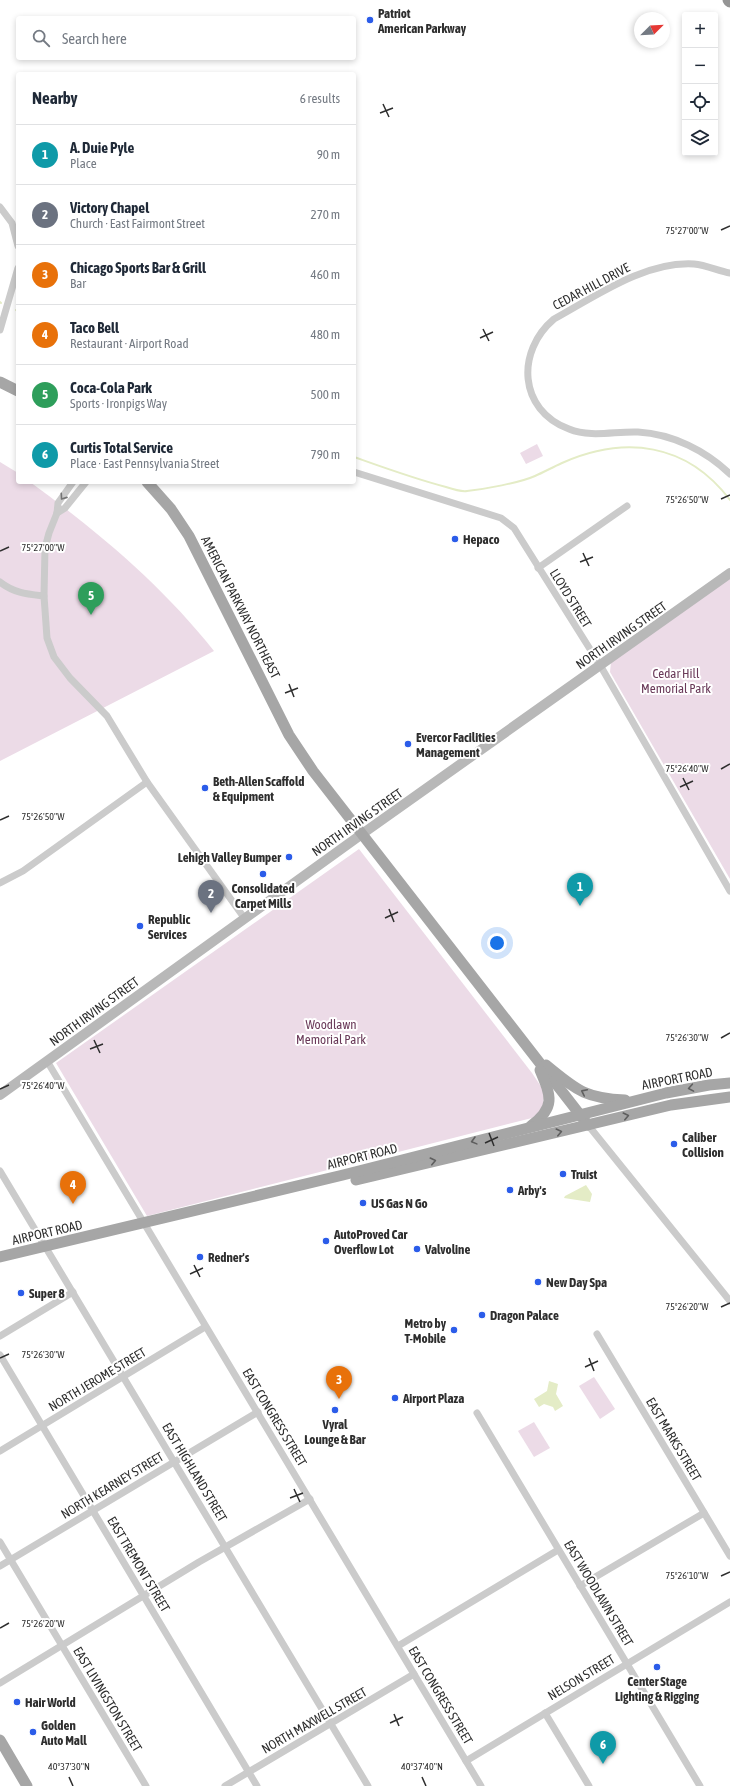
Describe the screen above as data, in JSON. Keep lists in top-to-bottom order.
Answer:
{
  "streets": {
    "main road": ["AMERICAN PARKWAY NORTHEAST", "AIRPORT ROAD"],
    "street": [
      "CEDAR HILL DRIVE",
      "LLOYD STREET",
      "NORTH IRVING STREET",
      "NORTH JEROME STREET",
      "EAST CONGRESS STREET",
      "EAST MARKS STREET",
      "EAST HIGHLAND STREET",
      "NORTH KEARNEY STREET",
      "EAST TREMONT STREET",
      "EAST WOODLAWN STREET",
      "NELSON STREET",
      "EAST LIVINGSTON STREET",
      "NORTH MAXWELL STREET"
    ]
  },
  "crossings": [
    ["LLOYD STREET", "NORTH IRVING STREET"],
    ["AMERICAN PARKWAY NORTHEAST", "NORTH IRVING STREET"],
    ["NORTH IRVING STREET", "EAST CONGRESS STREET"],
    ["AIRPORT ROAD", "EAST CONGRESS STREET"],
    ["AIRPORT ROAD", "EAST HIGHLAND STREET"],
    ["NORTH JEROME STREET", "EAST CONGRESS STREET"],
    ["NORTH JEROME STREET", "EAST HIGHLAND STREET"],
    ["NORTH JEROME STREET", "EAST TREMONT STREET"],
    ["EAST CONGRESS STREET", "NORTH KEARNEY STREET"],
    ["EAST CONGRESS STREET", "NELSON STREET"],
    ["EAST CONGRESS STREET", "NORTH MAXWELL STREET"],
    ["EAST HIGHLAND STREET", "NORTH KEARNEY STREET"],
    ["EAST HIGHLAND STREET", "NORTH MAXWELL STREET"],
    ["NORTH KEARNEY STREET", "EAST TREMONT STREET"],
    ["NORTH KEARNEY STREET", "EAST LIVINGSTON STREET"],
    ["EAST TREMONT STREET", "NORTH MAXWELL STREET"],
    ["EAST WOODLAWN STREET", "NELSON STREET"]
  ],
  "parks": ["Cedar Hill Memorial Park", "Woodlawn Memorial Park"],
  "places": [
    "Patriot American Parkway",
    "Hepaco",
    "Evercor Facilities Management",
    "Beth-Allen Scaffold & Equipment",
    "Lehigh Valley Bumper",
    "Consolidated Carpet Mills",
    "Republic Services",
    "Caliber Collision",
    "Truist",
    "Arby's",
    "US Gas N Go",
    "AutoProved Car Overflow Lot",
    "Valvoline",
    "Redner's",
    "New Day Spa",
    "Super 8",
    "Dragon Palace",
    "Metro by T-Mobile",
    "Airport Plaza",
    "Vyral Lounge & Bar",
    "Center Stage Lighting & Rigging",
    "Hair World",
    "Golden Auto Mall"
  ],
  "north": "top right",
  "page": {
    "map_buttons": ["+", "−"],
    "search": "Search here",
    "heading": ["Nearby", "6 results"],
    "list": [
      {
        "mark": "1",
        "name": "A. Duie Pyle",
        "note": "Place",
        "value": "90 m"
      },
      {
        "mark": "2",
        "name": "Victory Chapel",
        "note": "Church · East Fairmont Street",
        "value": "270 m"
      },
      {
        "mark": "3",
        "name": "Chicago Sports Bar & Grill",
        "note": "Bar",
        "value": "460 m"
      },
      {
        "mark": "4",
        "name": "Taco Bell",
        "note": "Restaurant · Airport Road",
        "value": "480 m"
      },
      {
        "mark": "5",
        "name": "Coca-Cola Park",
        "note": "Sports · Ironpigs Way",
        "value": "500 m"
      },
      {
        "mark": "6",
        "name": "Curtis Total Service",
        "note": "Place · East Pennsylvania Street",
        "value": "790 m"
      }
    ],
    "pins": [
      "5",
      "1",
      "2",
      "4",
      "3",
      "6"
    ]
  },
  "coordinates": [
    "75°27'00\"W",
    "75°26'50\"W",
    "75°26'40\"W",
    "75°26'30\"W",
    "75°26'20\"W",
    "75°26'10\"W",
    "40°37'30\"N",
    "40°37'40\"N"
  ]
}
